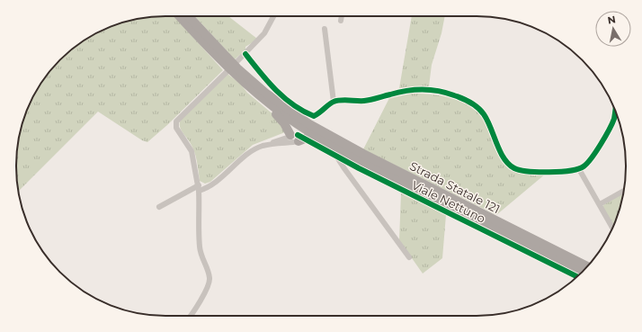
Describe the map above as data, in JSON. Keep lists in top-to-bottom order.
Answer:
{
  "streets": {
    "main road": ["Strada Statale 121"],
    "street": ["Viale Nettuno"]
  },
  "crossings": [
    ["Strada Statale 121", "Viale Nettuno"]
  ],
  "north": "top"
}
